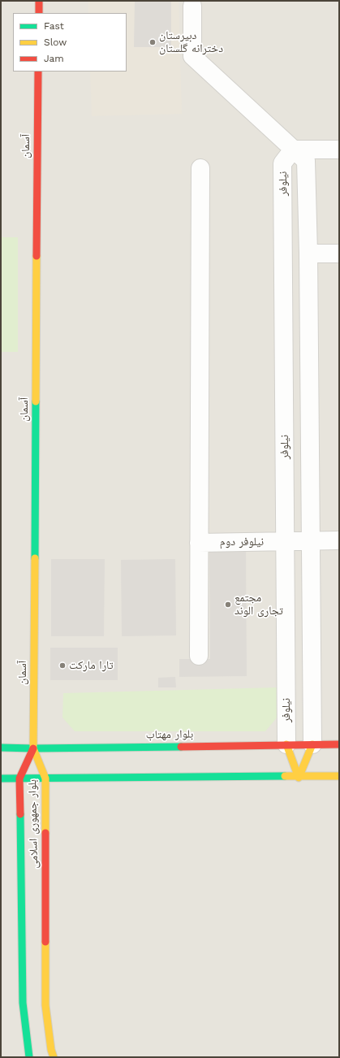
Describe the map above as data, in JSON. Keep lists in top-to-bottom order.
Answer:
{
  "streets": {
    "street": [
      "آسمان",
      "نیلوفر",
      "نیلوفر دوم",
      "بلوار مهتاب",
      "بلوار جمهوری اسلامی"
    ]
  },
  "crossings": [
    ["آسمان", "بلوار مهتاب"],
    ["آسمان", "بلوار جمهوری اسلامی"],
    ["نیلوفر", "نیلوفر دوم"],
    ["نیلوفر", "بلوار مهتاب"],
    ["بلوار مهتاب", "بلوار جمهوری اسلامی"]
  ],
  "places": ["دبیرستان دخترانه گلستان", "مجتمع تجاری الوند", "تارا مارکت"],
  "legend": ["Fast", "Slow", "Jam"]
}
